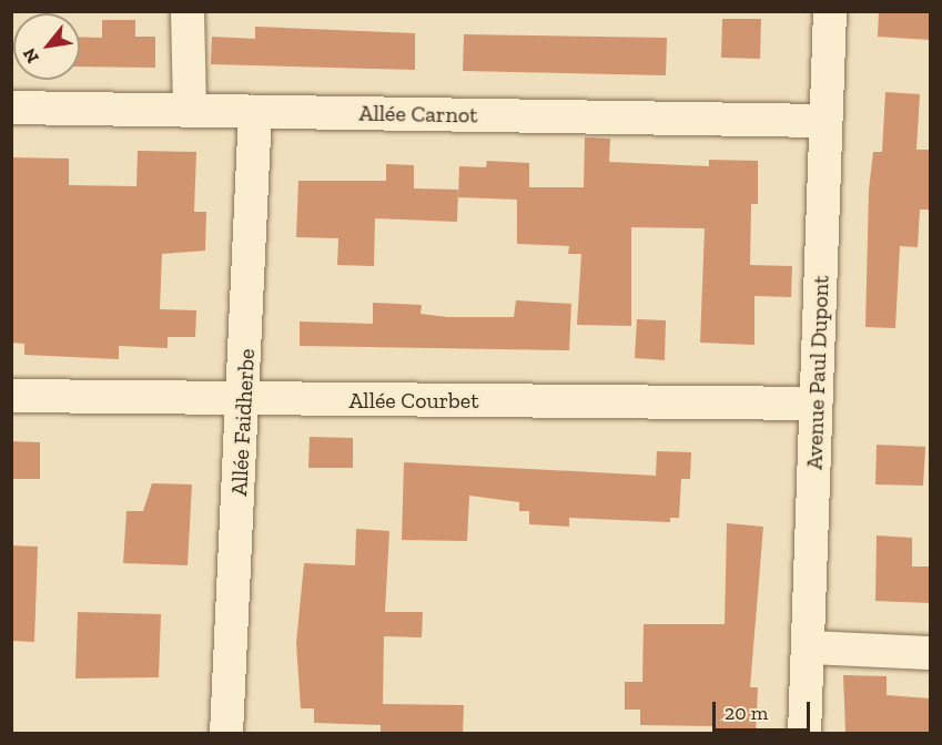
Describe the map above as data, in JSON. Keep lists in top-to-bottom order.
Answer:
{
  "streets": {
    "street": [
      "Allée Carnot",
      "Avenue Paul Dupont",
      "Allée Courbet",
      "Allée Faidherbe"
    ]
  },
  "crossings": [
    ["Allée Carnot", "Avenue Paul Dupont"],
    ["Allée Carnot", "Allée Faidherbe"],
    ["Avenue Paul Dupont", "Allée Courbet"],
    ["Allée Courbet", "Allée Faidherbe"]
  ],
  "scale_bar": "20 m",
  "north": "bottom left"
}
